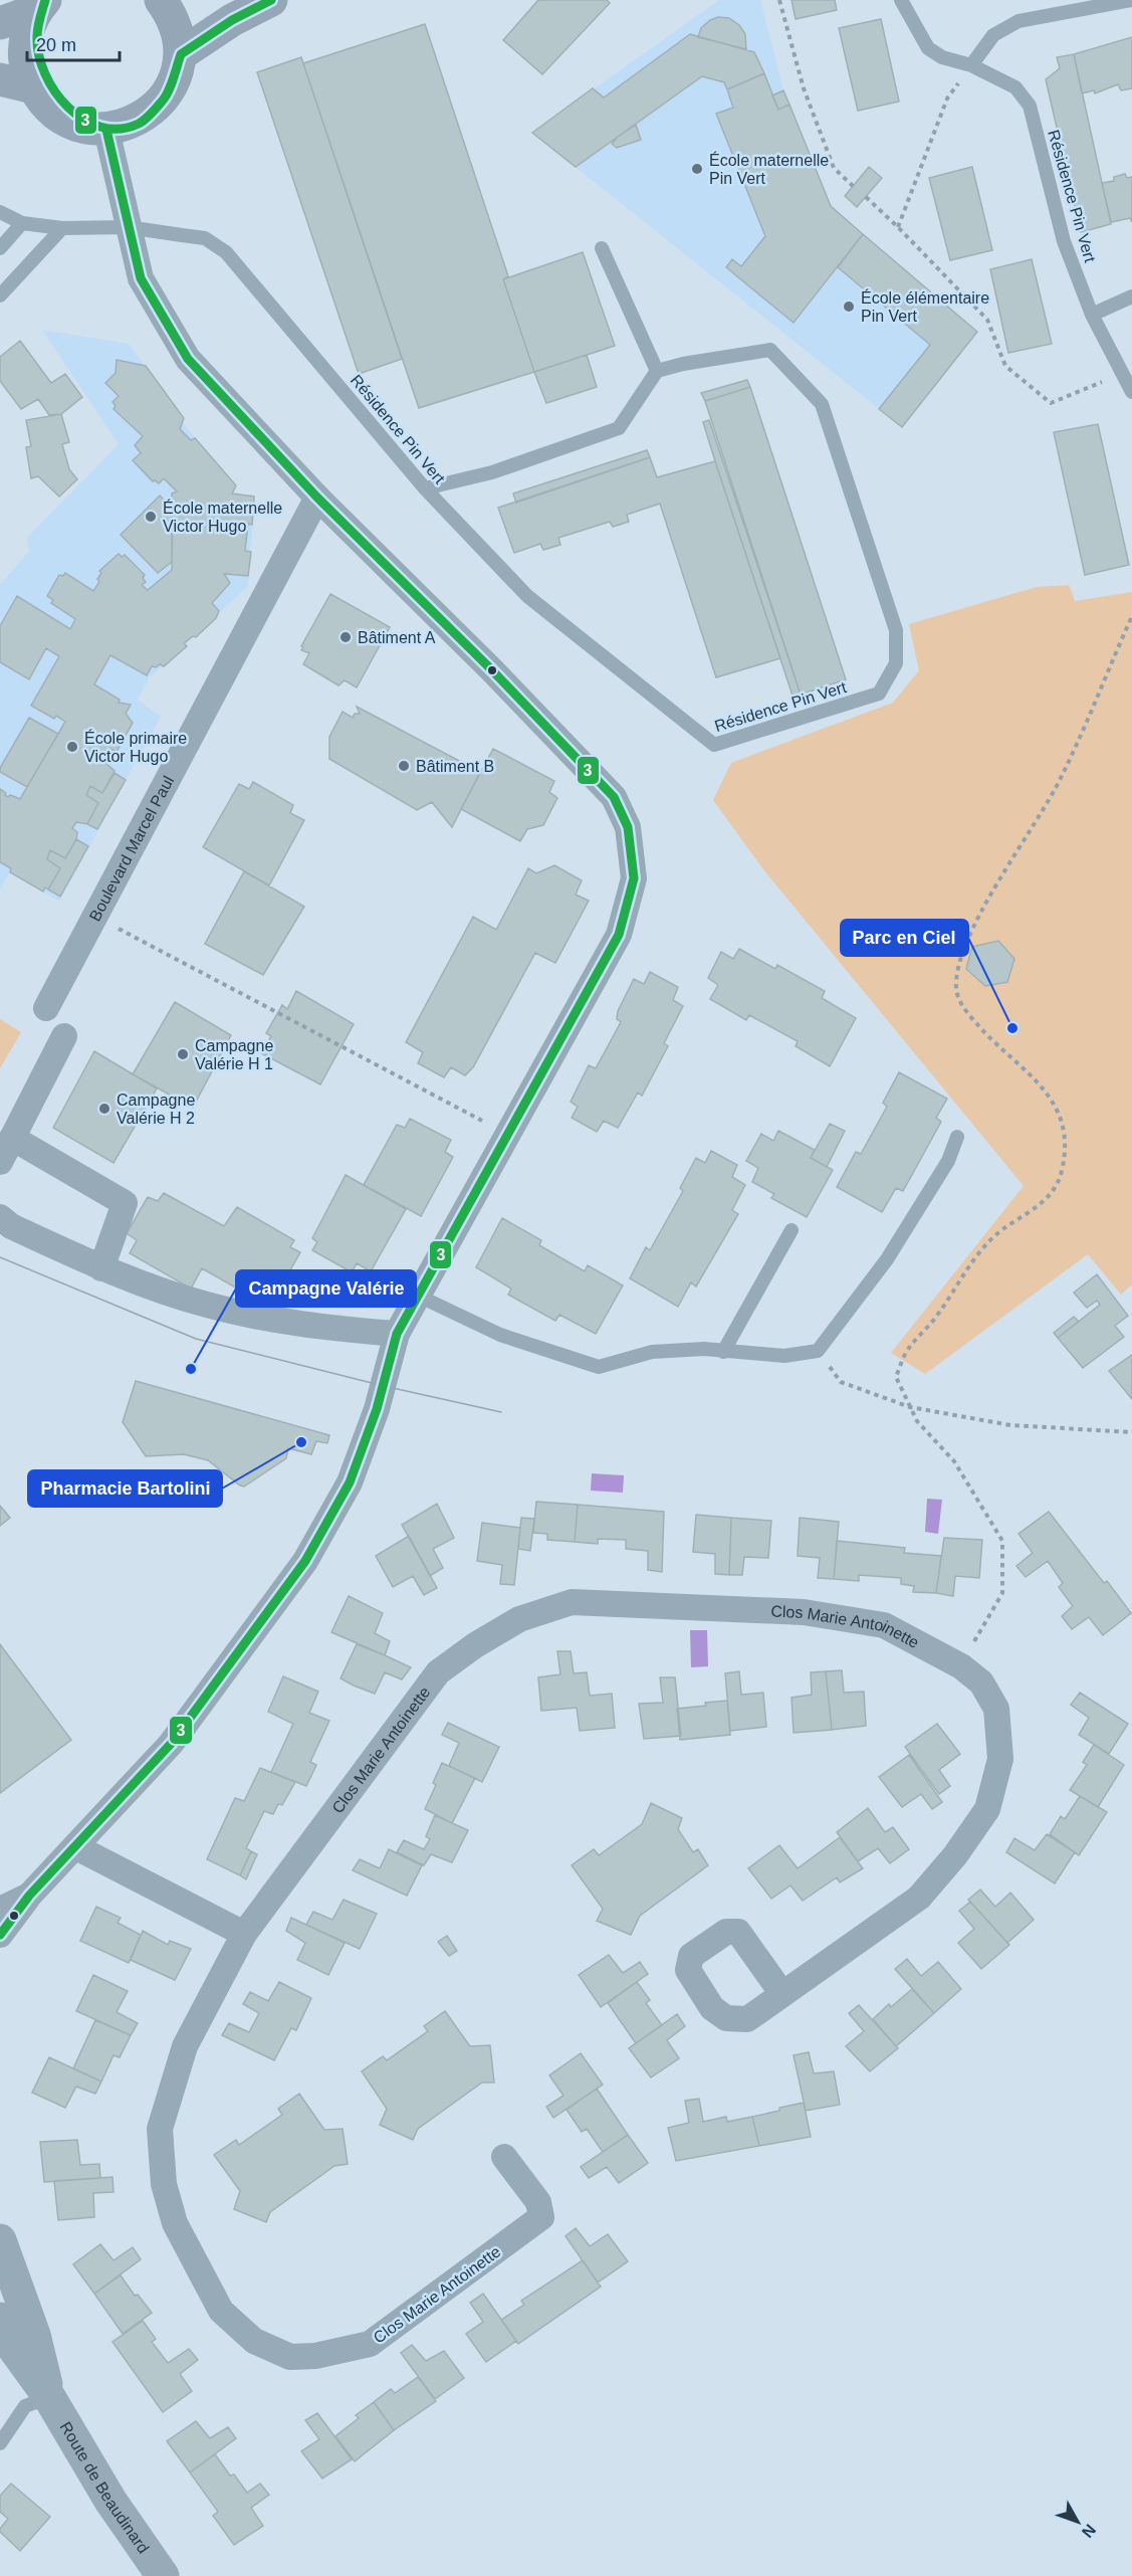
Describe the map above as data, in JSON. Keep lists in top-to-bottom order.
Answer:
{
  "streets": {
    "street": ["Boulevard Marcel Paul", "Clos Marie Antoinette", "Route de Beaudinard"],
    "lane": ["Résidence Pin Vert"]
  },
  "places": [
    "École maternelle Pin Vert",
    "École élémentaire Pin Vert",
    "École maternelle Victor Hugo",
    "Bâtiment A",
    "École primaire Victor Hugo",
    "Bâtiment B",
    "Parc en Ciel",
    "Campagne Valérie H 1",
    "Campagne Valérie H 2",
    "Campagne Valérie",
    "Pharmacie Bartolini"
  ],
  "lines": ["transit line 3"],
  "scale_bar": "20 m",
  "north": "bottom right"
}
